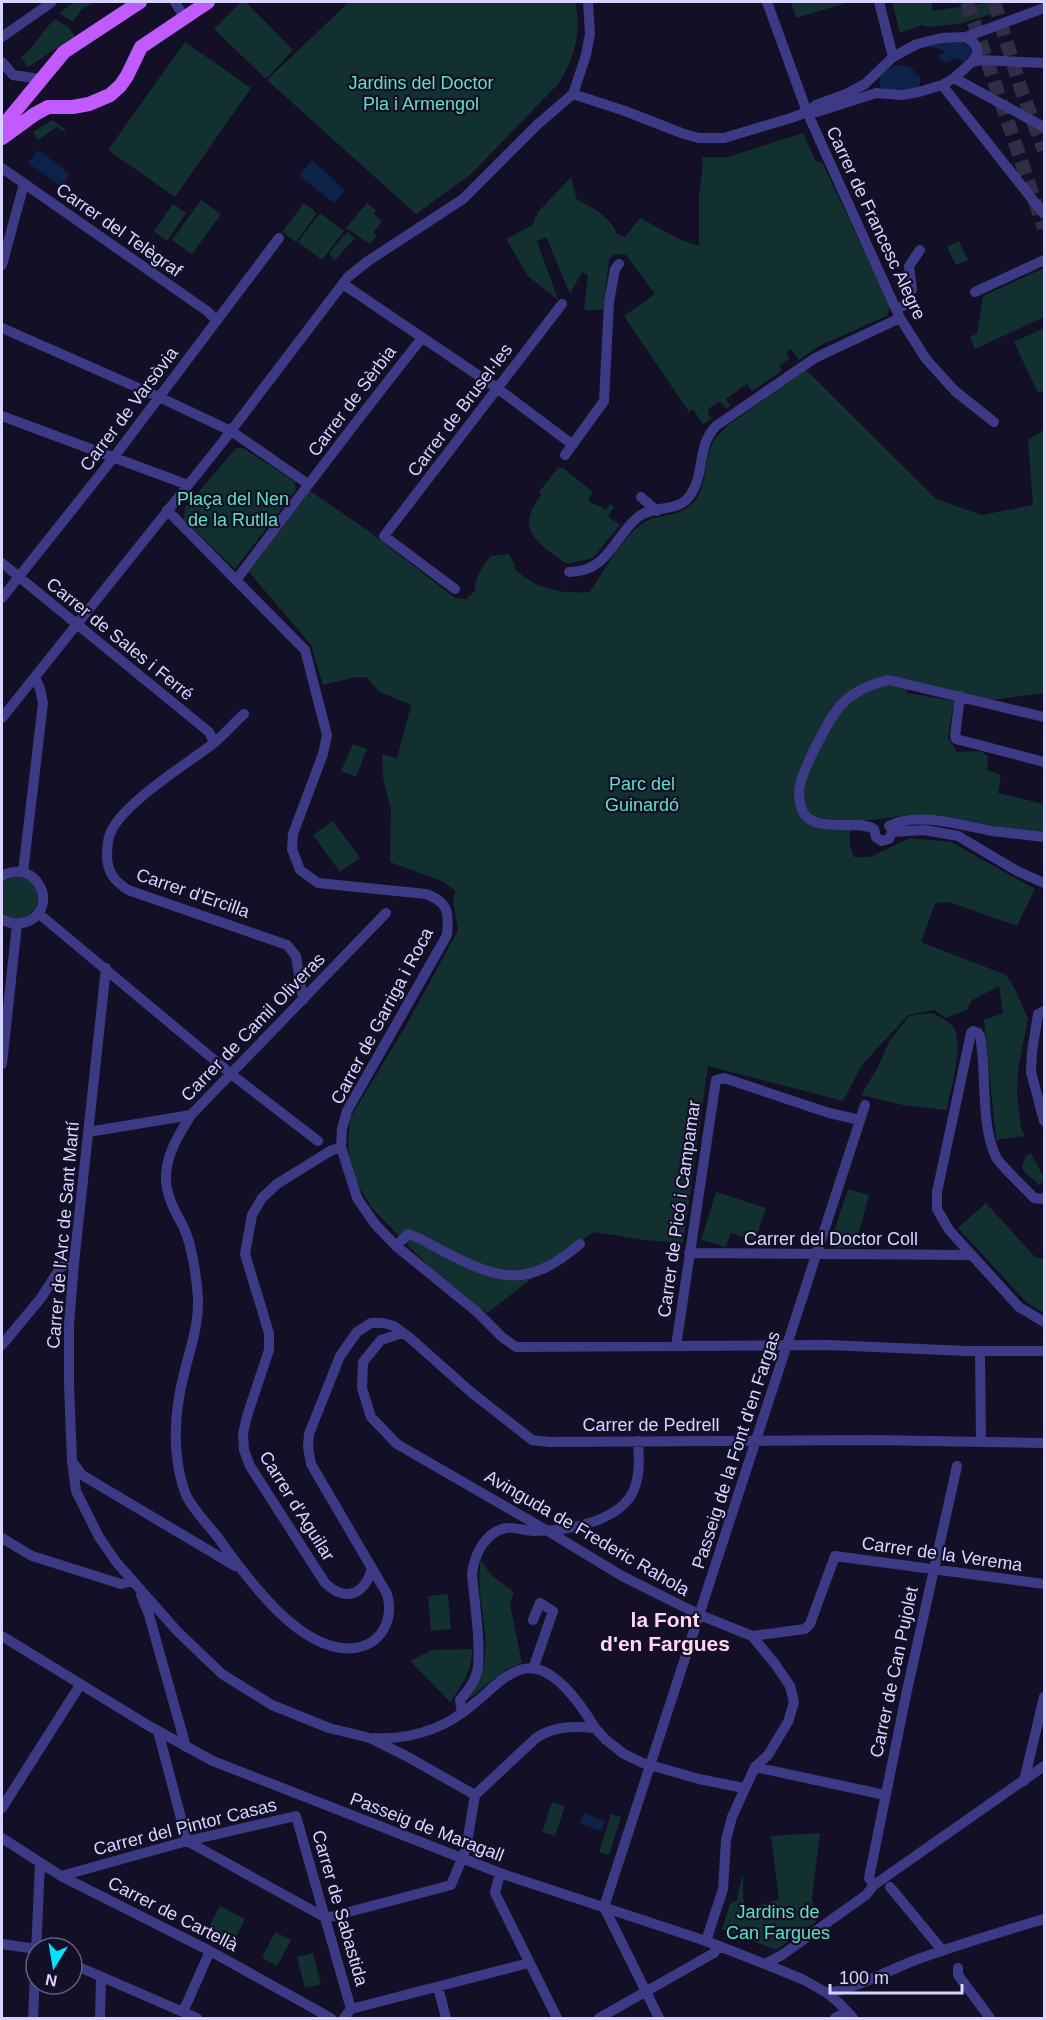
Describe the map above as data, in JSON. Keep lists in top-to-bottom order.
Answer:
{
  "streets": {
    "street": [
      "Carrer de Francesc Alegre",
      "Carrer del Telègraf",
      "Carrer de Sèrbia",
      "Carrer de Varsòvia",
      "Carrer de Brusel·les",
      "Carrer de Sales i Ferré",
      "Carrer d'Ercilla",
      "Carrer de Garriga i Roca",
      "Carrer de Camil Oliveras",
      "Carrer de Picó i Campamar",
      "Carrer de l'Arc de Sant Martí",
      "Carrer del Doctor Coll",
      "Carrer de Pedrell",
      "Passeig de la Font d'en Fargas",
      "Carrer d'Aguilar",
      "Avinguda de Frederic Rahola",
      "Carrer de la Verema",
      "Carrer de Can Pujolet",
      "Carrer del Pintor Casas",
      "Passeig de Maragall",
      "Carrer de Sabastida",
      "Carrer de Cartellà"
    ]
  },
  "crossings": [
    ["Carrer del Telègraf", "Carrer de Varsòvia"],
    ["Carrer de Sèrbia", "Carrer de Garriga i Roca"],
    ["Carrer de Varsòvia", "Carrer de Sales i Ferré"],
    ["Carrer de Sales i Ferré", "Carrer d'Ercilla"],
    ["Carrer d'Ercilla", "Carrer de Camil Oliveras"],
    ["Carrer de Garriga i Roca", "Carrer d'Aguilar"],
    ["Carrer de Camil Oliveras", "Carrer de l'Arc de Sant Martí"],
    ["Carrer de Picó i Campamar", "Carrer del Doctor Coll"],
    ["Carrer de Picó i Campamar", "Passeig de la Font d'en Fargas"],
    ["Carrer del Doctor Coll", "Passeig de la Font d'en Fargas"],
    ["Carrer de Pedrell", "Passeig de la Font d'en Fargas"],
    ["Carrer de Pedrell", "Carrer d'Aguilar"],
    ["Carrer de Pedrell", "Avinguda de Frederic Rahola"],
    ["Passeig de la Font d'en Fargas", "Avinguda de Frederic Rahola"],
    ["Passeig de la Font d'en Fargas", "Passeig de Maragall"],
    ["Avinguda de Frederic Rahola", "Carrer de la Verema"],
    ["Avinguda de Frederic Rahola", "Passeig de Maragall"],
    ["Carrer de la Verema", "Carrer de Can Pujolet"],
    ["Carrer del Pintor Casas", "Passeig de Maragall"],
    ["Carrer del Pintor Casas", "Carrer de Sabastida"],
    ["Carrer del Pintor Casas", "Carrer de Cartellà"]
  ],
  "districts": ["la Font d'en Fargues"],
  "parks": [
    "Jardins del Doctor Pla i Armengol",
    "Plaça del Nen de la Rutlla",
    "Parc del Guinardó",
    "Jardins de Can Fargues"
  ],
  "scale_bar": "100 m",
  "north": "bottom"
}
